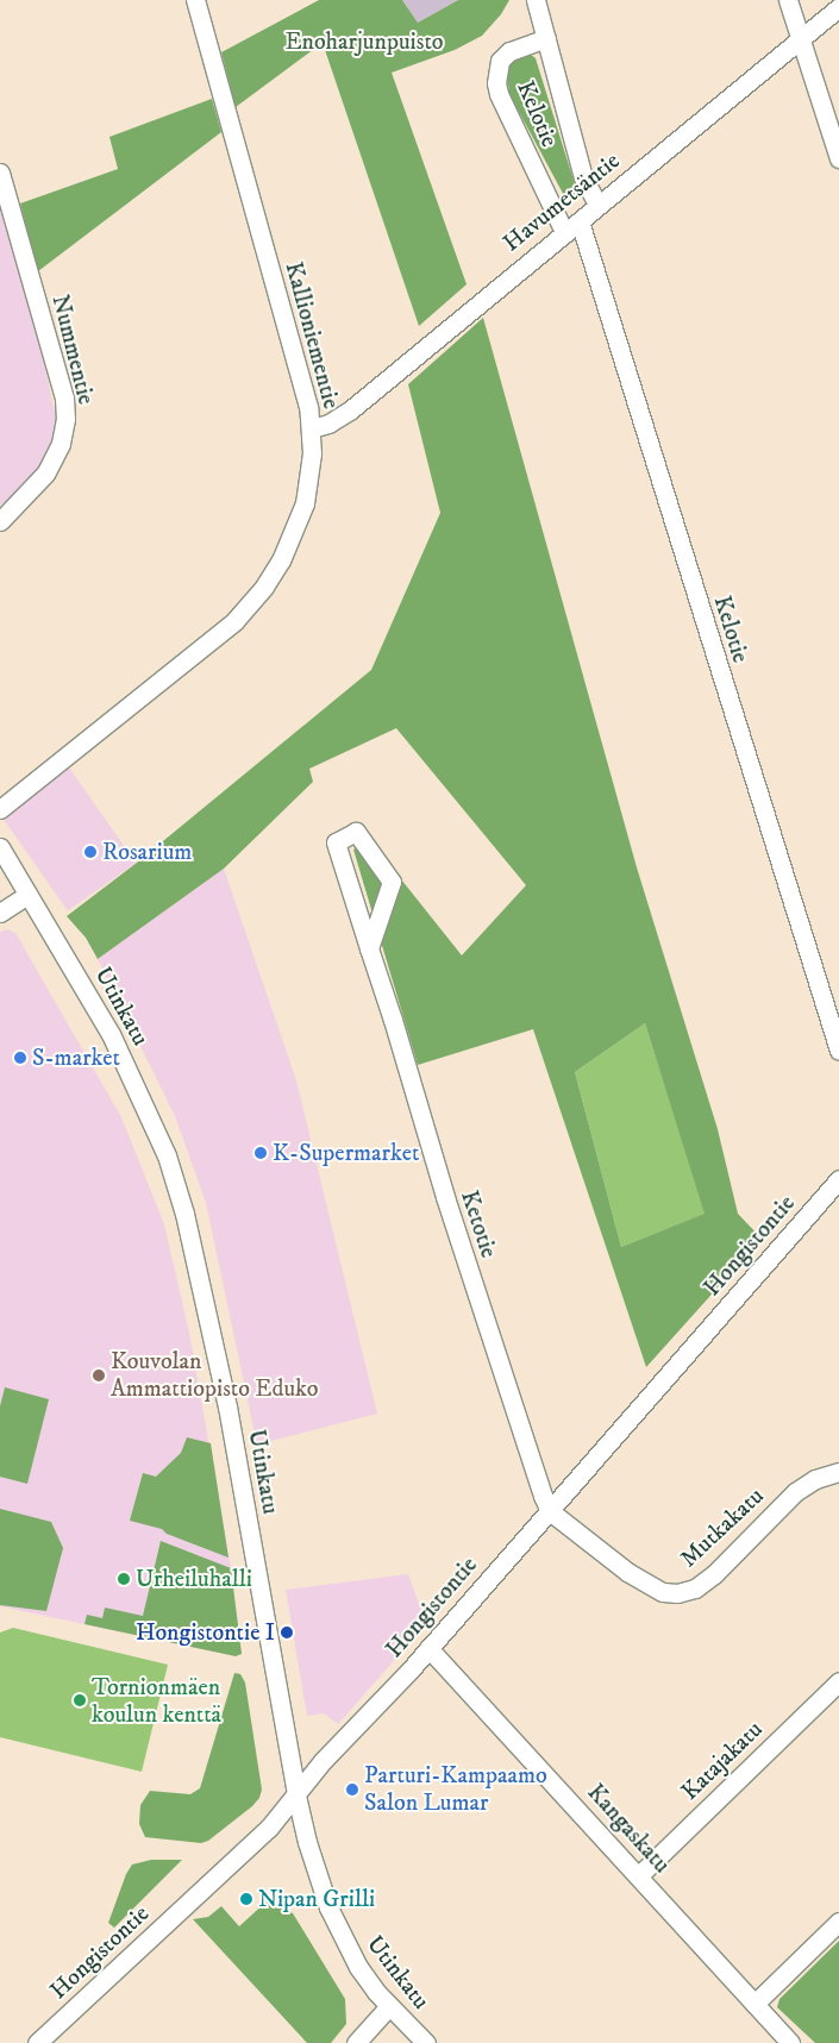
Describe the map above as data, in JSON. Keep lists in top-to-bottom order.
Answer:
{
  "streets": {
    "street": [
      "Kelotie",
      "Havumetsäntie",
      "Kallioniementie",
      "Nummentie",
      "Utinkatu",
      "Ketotie",
      "Hongistontie",
      "Mutkakatu",
      "Katajakatu",
      "Kangaskatu"
    ]
  },
  "crossings": [
    ["Kelotie", "Havumetsäntie"],
    ["Havumetsäntie", "Kallioniementie"],
    ["Utinkatu", "Hongistontie"],
    ["Ketotie", "Hongistontie"],
    ["Ketotie", "Mutkakatu"],
    ["Hongistontie", "Mutkakatu"],
    ["Hongistontie", "Kangaskatu"],
    ["Katajakatu", "Kangaskatu"]
  ],
  "parks": ["Enoharjunpuisto"],
  "places": [
    "Rosarium",
    "S-market",
    "K-Supermarket",
    "Kouvolan Ammattiopisto Eduko",
    "Urheiluhalli",
    "Hongistontie I",
    "Tornionmäen koulun kenttä",
    "Parturi-Kampaamo Salon Lumar",
    "Nipan Grilli"
  ]
}
